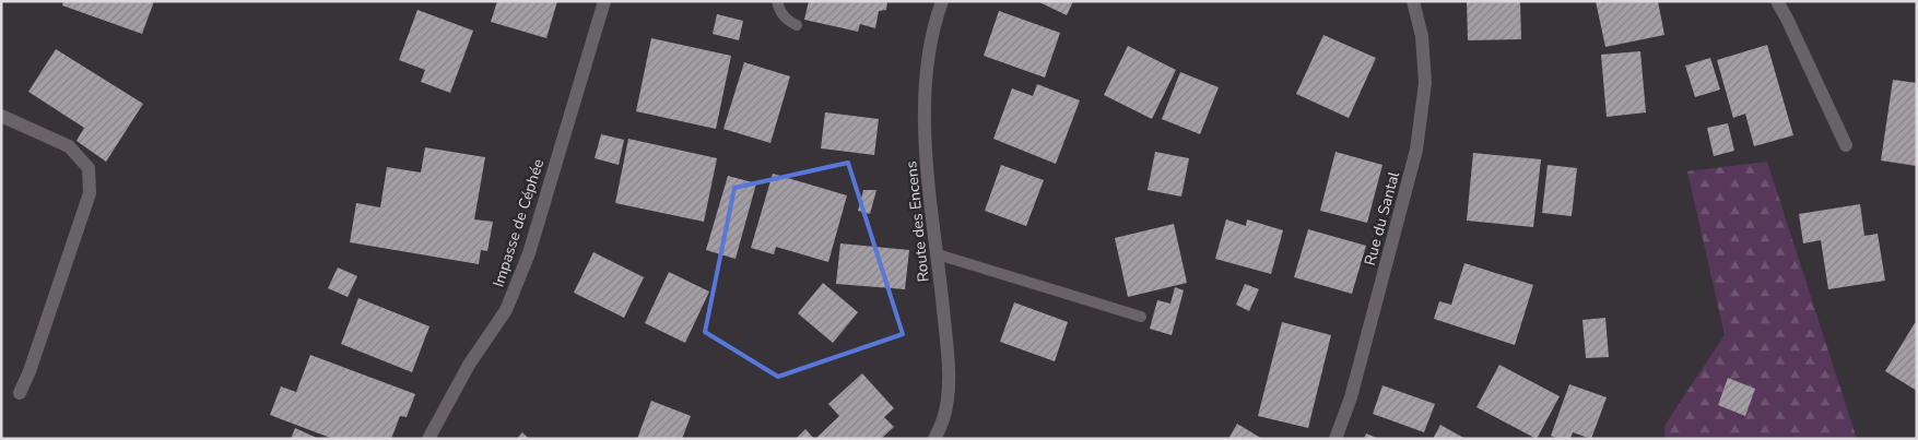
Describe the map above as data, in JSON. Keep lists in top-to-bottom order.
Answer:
{
  "streets": {
    "street": ["Rue du Santal", "Route des Encens", "Impasse de Céphée"]
  }
}
